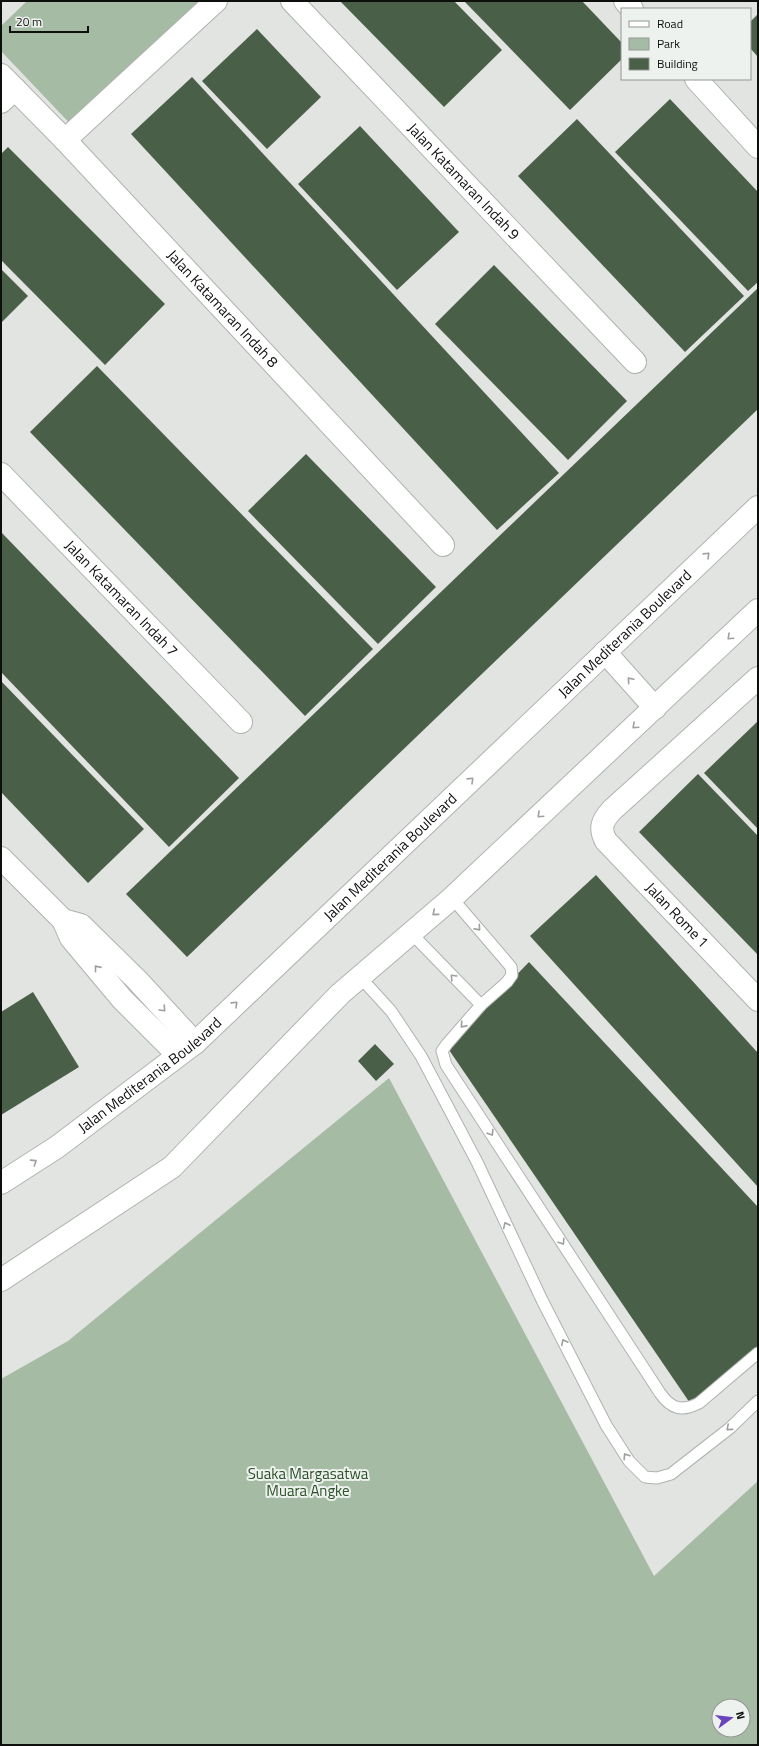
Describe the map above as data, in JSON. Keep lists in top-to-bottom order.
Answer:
{
  "streets": {
    "street": [
      "Jalan Katamaran Indah 9",
      "Jalan Katamaran Indah 8",
      "Jalan Katamaran Indah 7",
      "Jalan Mediterania Boulevard",
      "Jalan Rome 1"
    ]
  },
  "parks": ["Suaka Margasatwa Muara Angke"],
  "legend": ["Road", "Park", "Building"],
  "scale_bar": "20 m",
  "north": "right"
}
